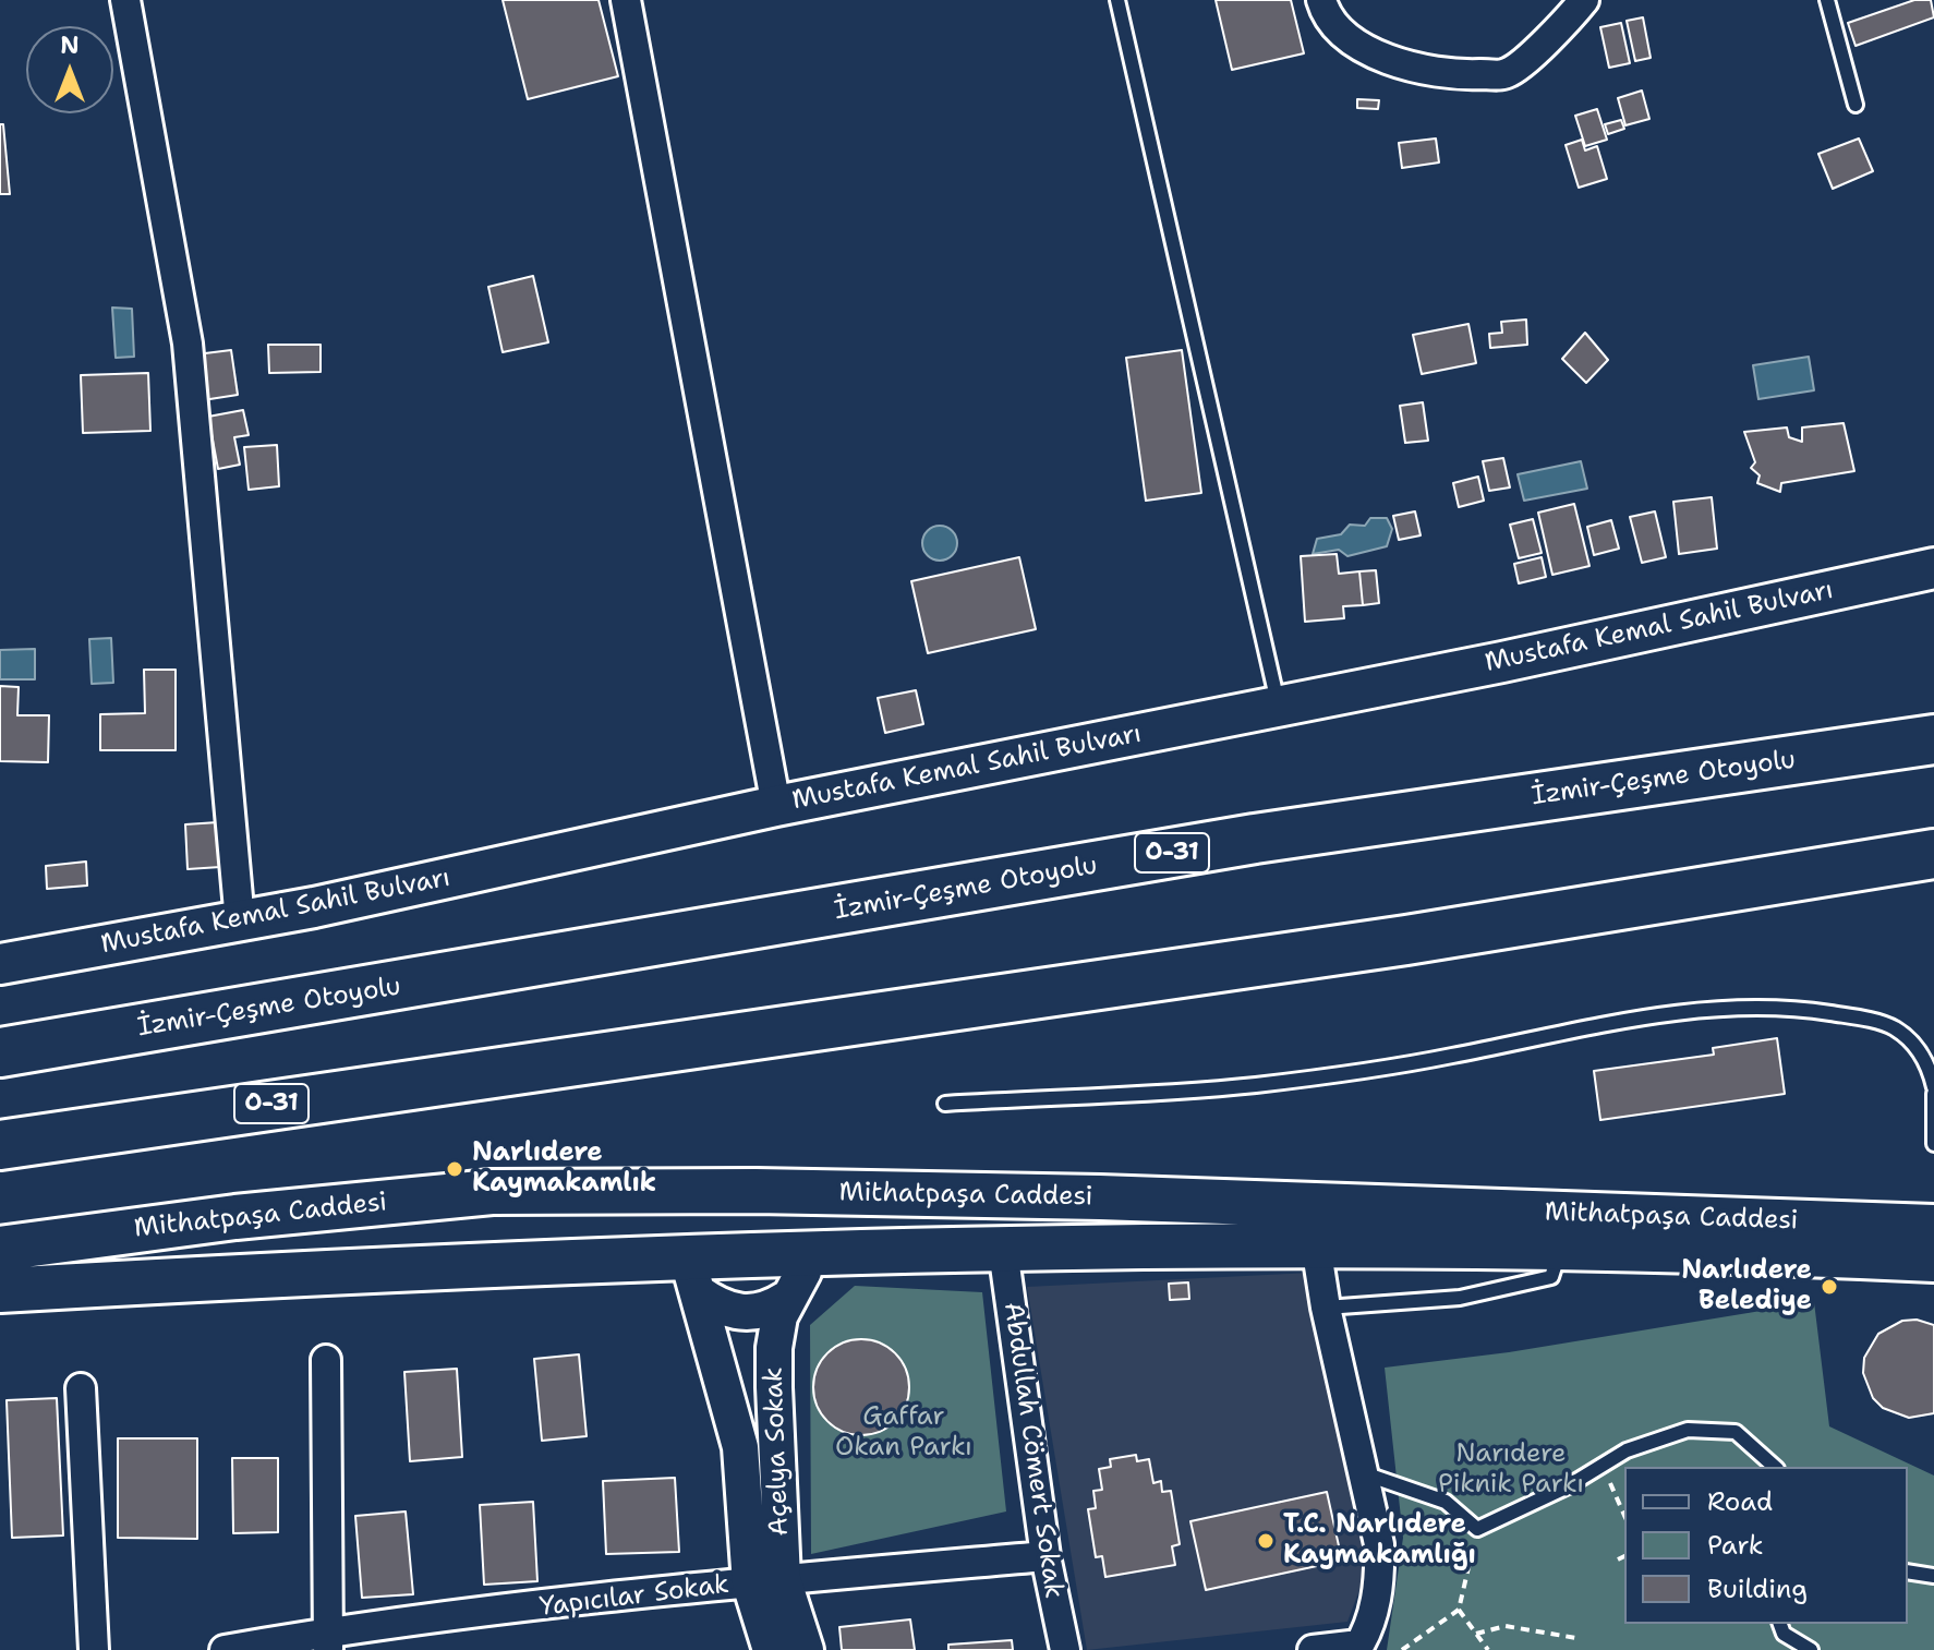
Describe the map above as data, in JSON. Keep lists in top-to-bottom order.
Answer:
{
  "streets": {
    "highway": ["İzmir-Çeşme Otoyolu", "O-31"],
    "main road": ["Mustafa Kemal Sahil Bulvarı", "Mithatpaşa Caddesi"],
    "street": ["Abdullah Cömert Sokak", "Açelya Sokak", "Yapıcılar Sokak"]
  },
  "crossings": [
    ["Mithatpaşa Caddesi", "Abdullah Cömert Sokak"],
    ["Mithatpaşa Caddesi", "Açelya Sokak"],
    ["Abdullah Cömert Sokak", "Yapıcılar Sokak"],
    ["Açelya Sokak", "Yapıcılar Sokak"]
  ],
  "parks": ["Gaffar Okan Parkı", "Narıdere Piknik Parkı"],
  "places": ["Narlıdere Kaymakamlık", "Narlıdere Belediye", "T.C. Narlıdere Kaymakamlığı"],
  "legend": ["Road", "Park", "Building"],
  "north": "top"
}
